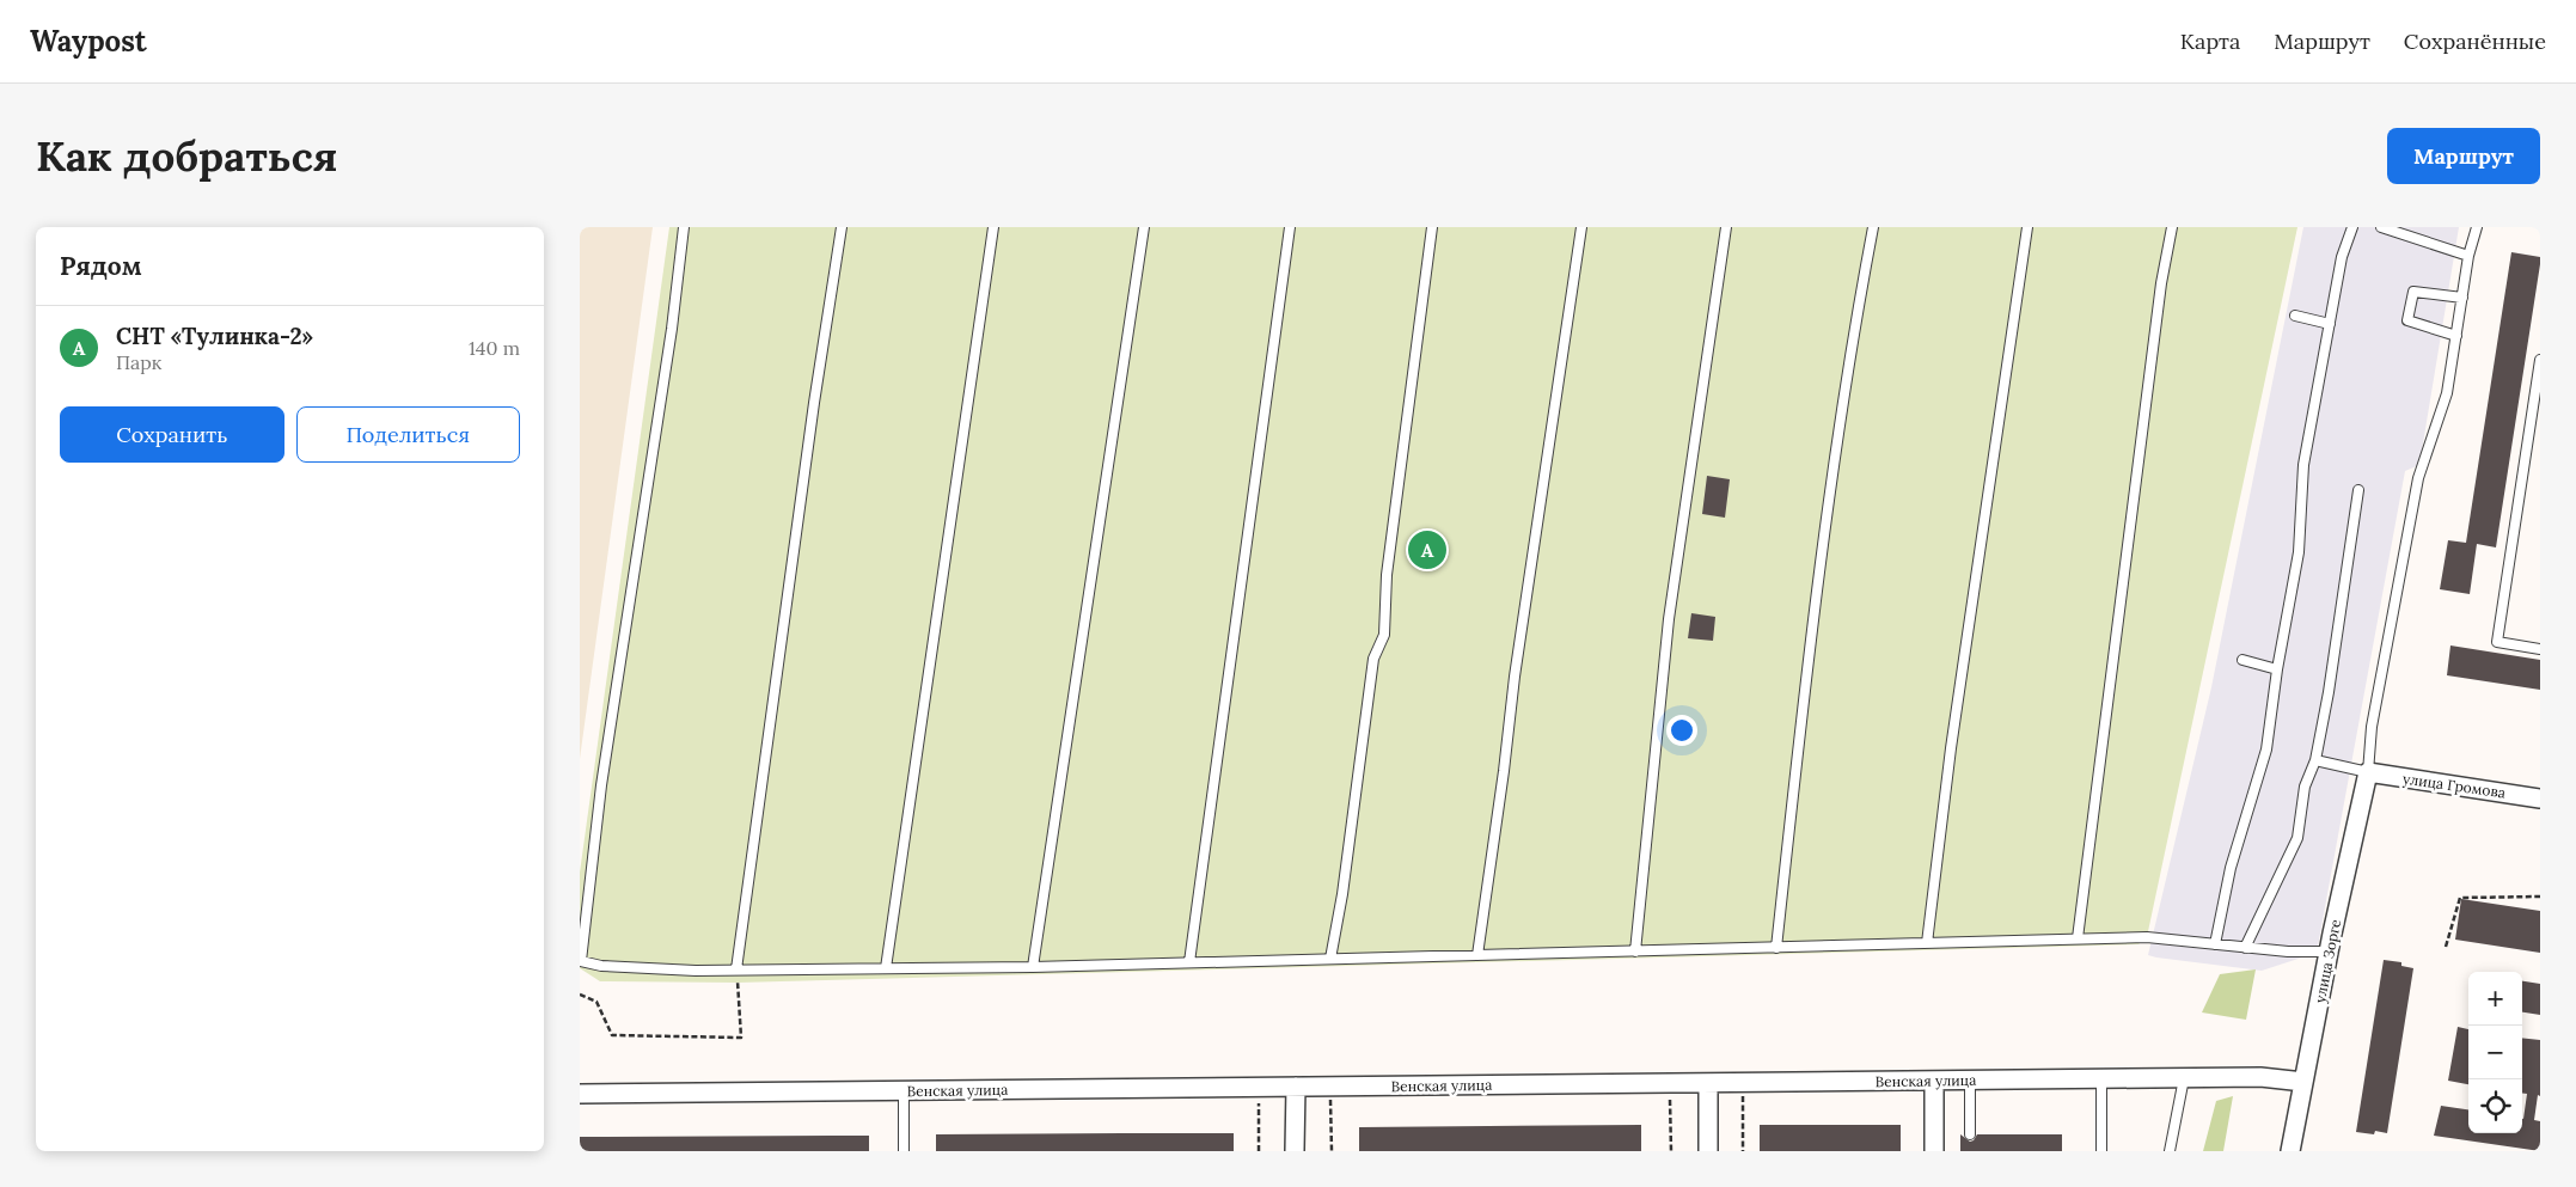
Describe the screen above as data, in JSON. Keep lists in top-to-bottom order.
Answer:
{
  "streets": {
    "street": ["улица Громова", "улица Зорге", "Венская улица"]
  },
  "crossings": [
    ["улица Громова", "улица Зорге"],
    ["улица Зорге", "Венская улица"]
  ],
  "page": {
    "header": "Waypost",
    "nav": ["Карта", "Маршрут", "Сохранённые"],
    "buttons": [
      "Маршрут",
      ["Сохранить", "Поделиться"]
    ],
    "title": "Как добраться",
    "heading": "Рядом",
    "list": [
      {
        "mark": "A",
        "name": "СНТ «Тулинка-2»",
        "note": "Парк",
        "value": "140 m"
      }
    ],
    "pins": "A",
    "map_buttons": ["+", "−"]
  }
}
